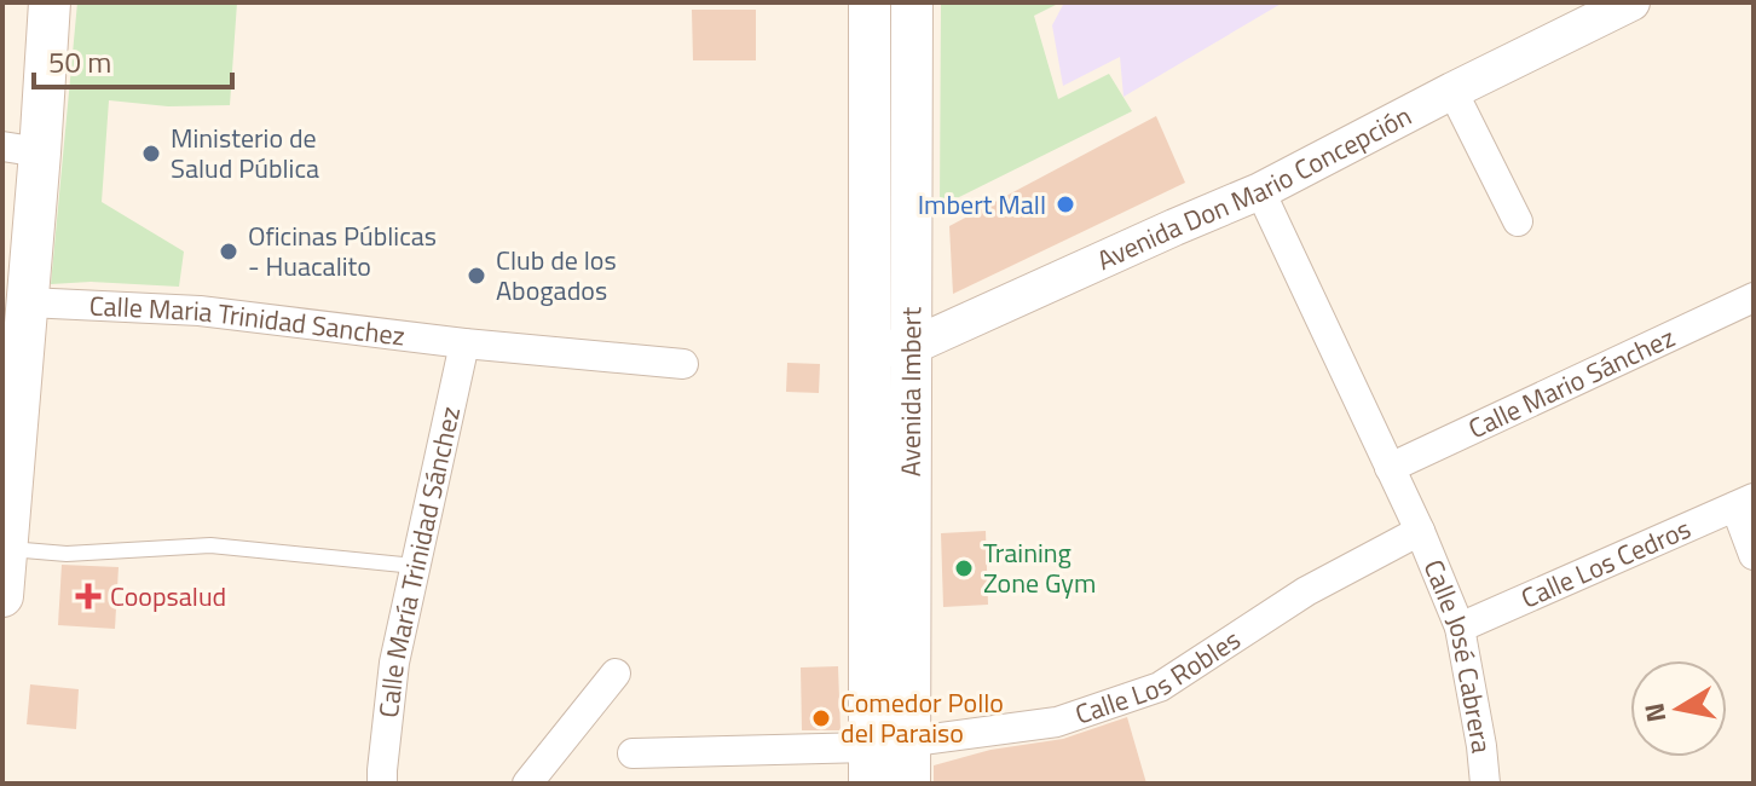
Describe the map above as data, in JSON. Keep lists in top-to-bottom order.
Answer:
{
  "streets": {
    "main road": ["Avenida Imbert"],
    "street": [
      "Avenida Don Mario Concepción",
      "Calle Maria Trinidad Sanchez",
      "Calle Mario Sánchez",
      "Calle María Trinidad Sánchez",
      "Calle Los Cedros",
      "Calle José Cabrera",
      "Calle Los Robles"
    ]
  },
  "crossings": [
    ["Avenida Don Mario Concepción", "Avenida Imbert"],
    ["Avenida Don Mario Concepción", "Calle José Cabrera"],
    ["Calle Maria Trinidad Sanchez", "Calle María Trinidad Sánchez"],
    ["Calle Mario Sánchez", "Calle José Cabrera"],
    ["Avenida Imbert", "Calle Los Robles"],
    ["Calle Los Cedros", "Calle José Cabrera"],
    ["Calle José Cabrera", "Calle Los Robles"]
  ],
  "places": {
    "other": [
      "Ministerio de Salud Pública",
      "Imbert Mall",
      "Oficinas Públicas - Huacalito",
      "Club de los Abogados",
      "Training Zone Gym",
      "Comedor Pollo del Paraiso"
    ],
    "health": ["Coopsalud"]
  },
  "scale_bar": "50 m",
  "north": "left"
}
